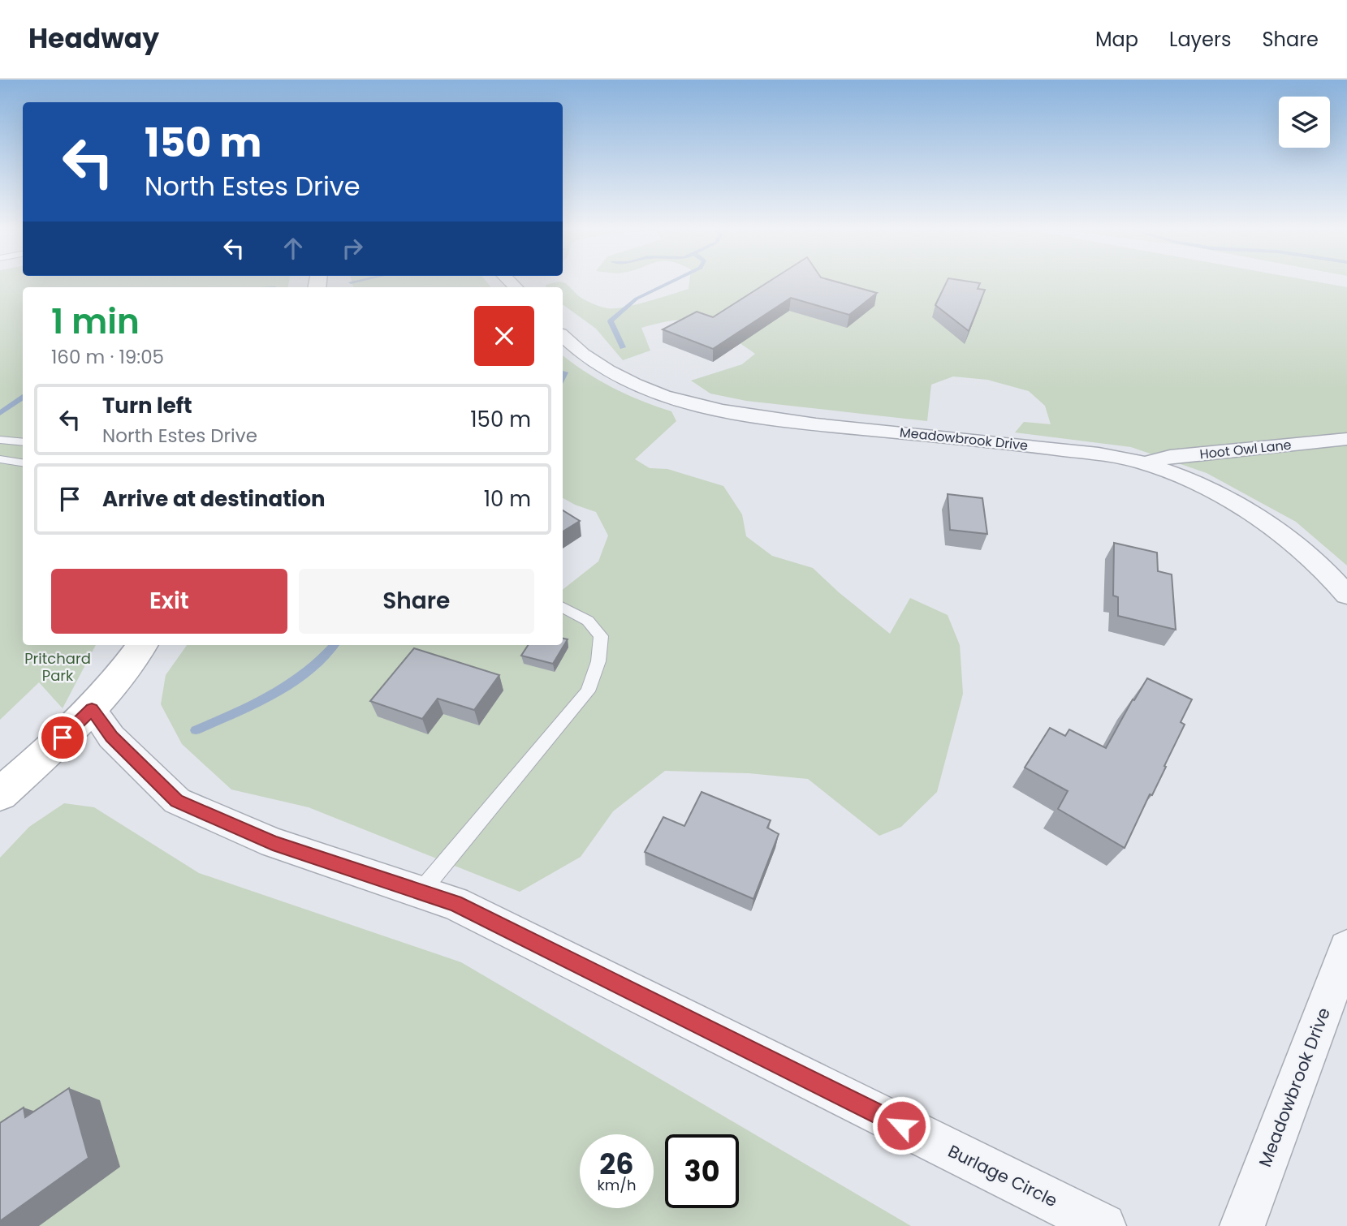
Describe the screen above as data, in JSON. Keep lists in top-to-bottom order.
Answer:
{
  "streets": {
    "street": ["Meadowbrook Drive", "Hoot Owl Lane", "Burlage Circle"]
  },
  "crossings": [
    ["Meadowbrook Drive", "Hoot Owl Lane"]
  ],
  "parks": ["Pritchard Park"],
  "page": {
    "header": "Headway",
    "nav": ["Map", "Layers", "Share"],
    "turn": ["150 m", "North Estes Drive"],
    "heading": ["1 min", "160 m · 19:05"],
    "list": [
      {
        "name": "Turn left",
        "note": "North Estes Drive",
        "value": "150 m"
      },
      {
        "name": "Arrive at destination",
        "value": "10 m"
      }
    ],
    "buttons": ["Exit", "Share"],
    "speed": "26 km/h",
    "limit": "30"
  }
}
